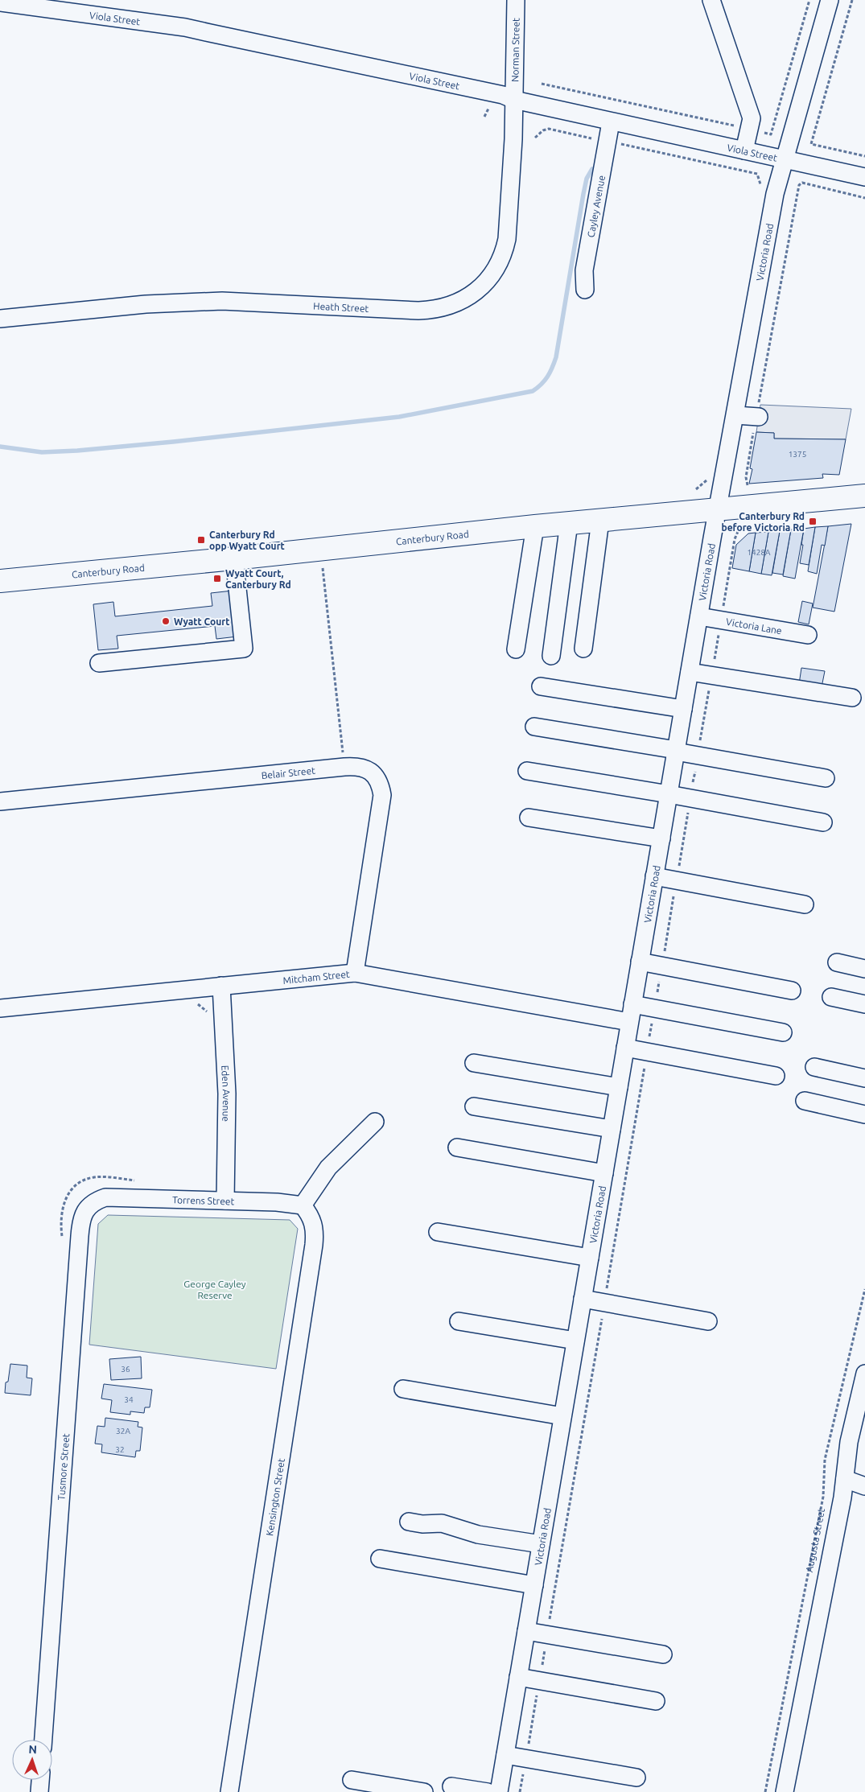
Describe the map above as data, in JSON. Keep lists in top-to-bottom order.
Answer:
{
  "streets": {
    "highway": ["Canterbury Road"],
    "street": [
      "Viola Street",
      "Norman Street",
      "Cayley Avenue",
      "Victoria Road",
      "Heath Street",
      "Victoria Lane",
      "Belair Street",
      "Mitcham Street",
      "Eden Avenue",
      "Torrens Street",
      "Tusmore Street",
      "Kensington Street",
      "Augusta Street"
    ]
  },
  "crossings": [
    ["Viola Street", "Norman Street"],
    ["Viola Street", "Cayley Avenue"],
    ["Viola Street", "Victoria Road"],
    ["Viola Street", "Heath Street"],
    ["Norman Street", "Heath Street"],
    ["Victoria Road", "Canterbury Road"],
    ["Victoria Road", "Victoria Lane"],
    ["Victoria Road", "Mitcham Street"],
    ["Belair Street", "Mitcham Street"],
    ["Mitcham Street", "Eden Avenue"],
    ["Eden Avenue", "Torrens Street"],
    ["Torrens Street", "Tusmore Street"],
    ["Torrens Street", "Kensington Street"]
  ],
  "parks": ["George Cayley Reserve"],
  "places": {
    "transit": ["Canterbury Rd before Victoria Rd", "Canterbury Rd opp Wyatt Court", "Wyatt Court, Canterbury Rd"],
    "other": ["Wyatt Court"]
  },
  "house_numbers": [
    "1375",
    "1428A",
    "36",
    "34",
    "32A",
    "32"
  ],
  "north": "top"
}
